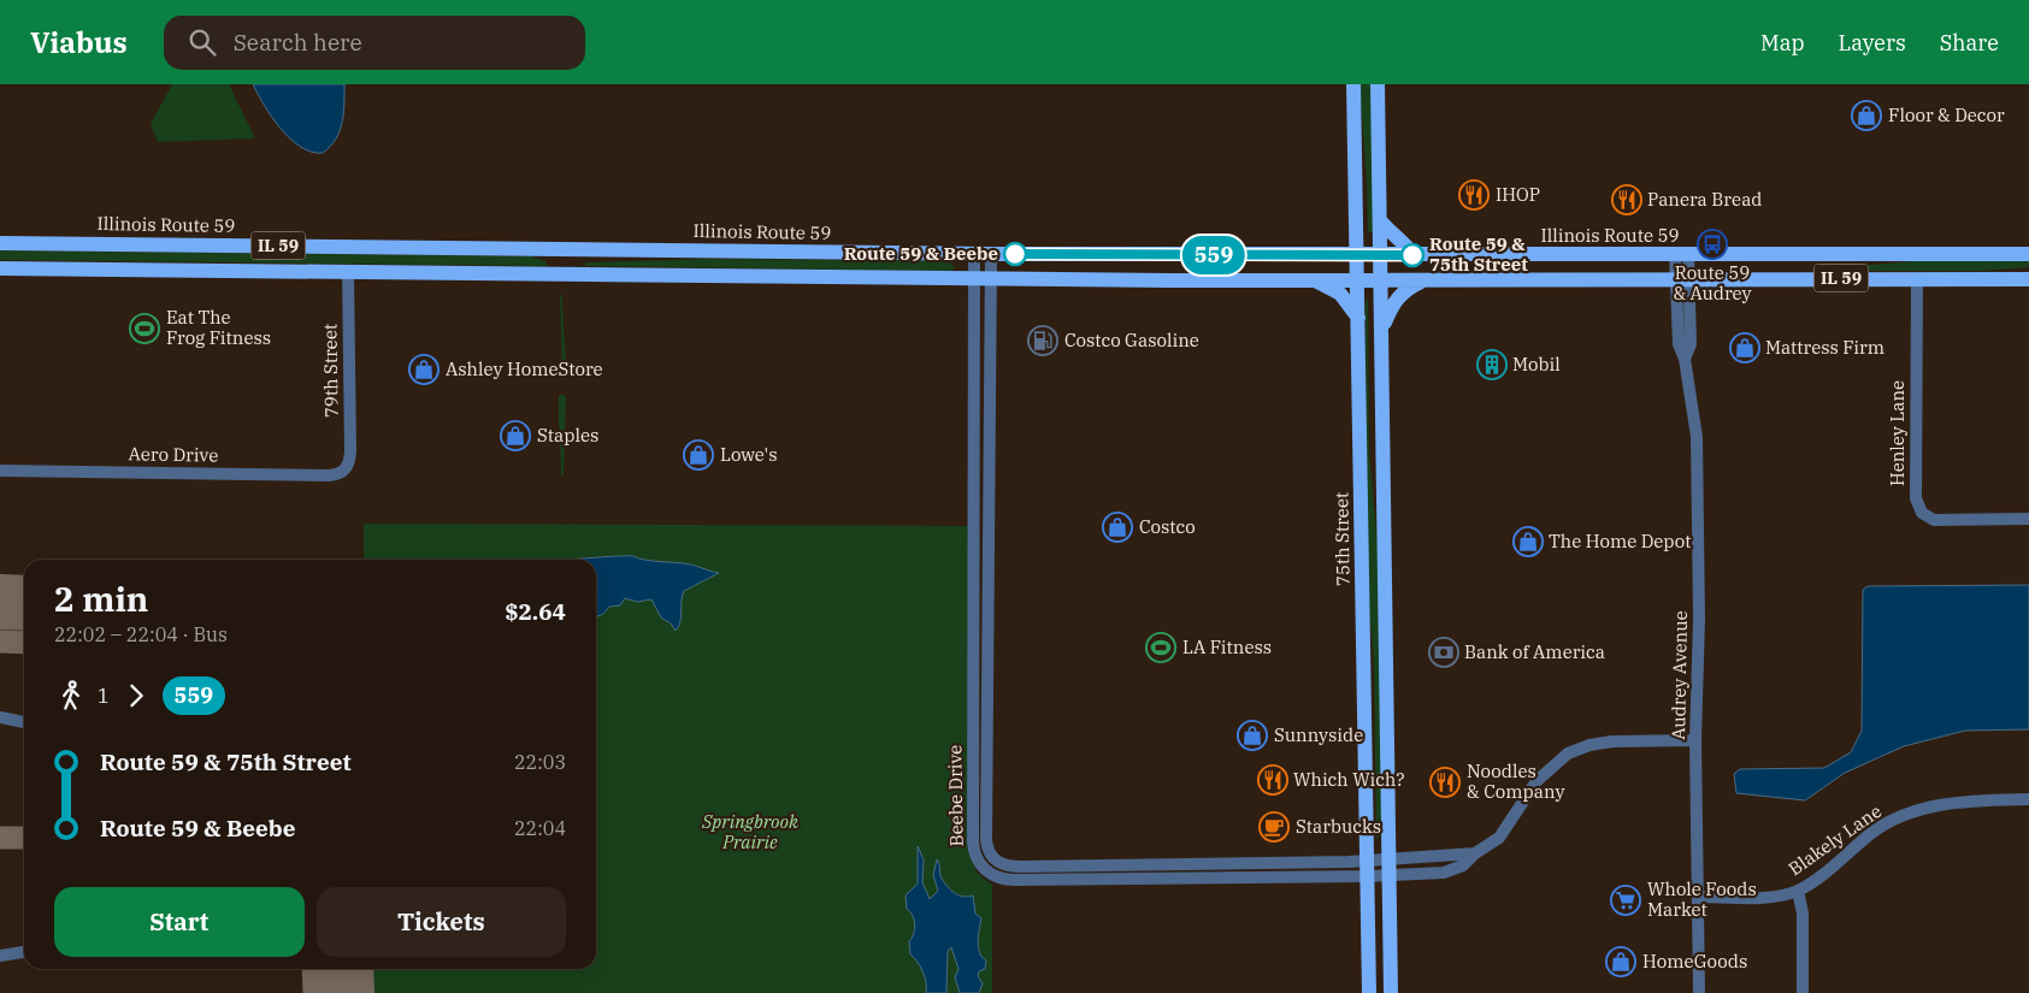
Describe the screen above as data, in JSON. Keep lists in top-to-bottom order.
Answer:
{
  "streets": {
    "main road": ["Illinois Route 59", "IL 59", "75th Street"],
    "street": [
      "79th Street",
      "Henley Lane",
      "Aero Drive",
      "Audrey Avenue",
      "Beebe Drive",
      "Blakely Lane"
    ]
  },
  "crossings": [
    ["Illinois Route 59", "75th Street"],
    ["Illinois Route 59", "Audrey Avenue"],
    ["Illinois Route 59", "Beebe Drive"],
    ["IL 59", "79th Street"],
    ["IL 59", "Henley Lane"],
    ["IL 59", "75th Street"],
    ["IL 59", "Audrey Avenue"],
    ["IL 59", "Beebe Drive"],
    ["79th Street", "Aero Drive"],
    ["75th Street", "Beebe Drive"],
    ["Audrey Avenue", "Beebe Drive"],
    ["Audrey Avenue", "Blakely Lane"]
  ],
  "parks": ["Springbrook Prairie"],
  "places": {
    "shop": [
      "Floor & Decor",
      "Mattress Firm",
      "Ashley HomeStore",
      "Staples",
      "Lowe's",
      "Costco",
      "The Home Depot",
      "Sunnyside",
      "HomeGoods"
    ],
    "restaurant": [
      "IHOP",
      "Panera Bread",
      "Which Wich?",
      "Noodles & Company"
    ],
    "bus stop": ["Route 59 & Audrey"],
    "other": ["Route 59 & Beebe", "Route 59 & 75th Street"],
    "sports": ["Eat The Frog Fitness", "LA Fitness"],
    "fuel station": ["Costco Gasoline"],
    "building": ["Mobil"],
    "bank": ["Bank of America"],
    "cafe": ["Starbucks"],
    "supermarket": ["Whole Foods Market"]
  },
  "lines": ["bus line 559"],
  "page": {
    "header": "Viabus",
    "search": "Search here",
    "nav": ["Map", "Layers", "Share"],
    "on_map": "559",
    "heading": ["2 min", "22:02 – 22:04 · Bus", "$2.64"],
    "legs": ["1", "559"],
    "list": [
      {
        "name": "Route 59 & 75th Street",
        "value": "22:03"
      },
      {
        "name": "Route 59 & Beebe",
        "value": "22:04"
      }
    ],
    "buttons": ["Start", "Tickets"]
  }
}
